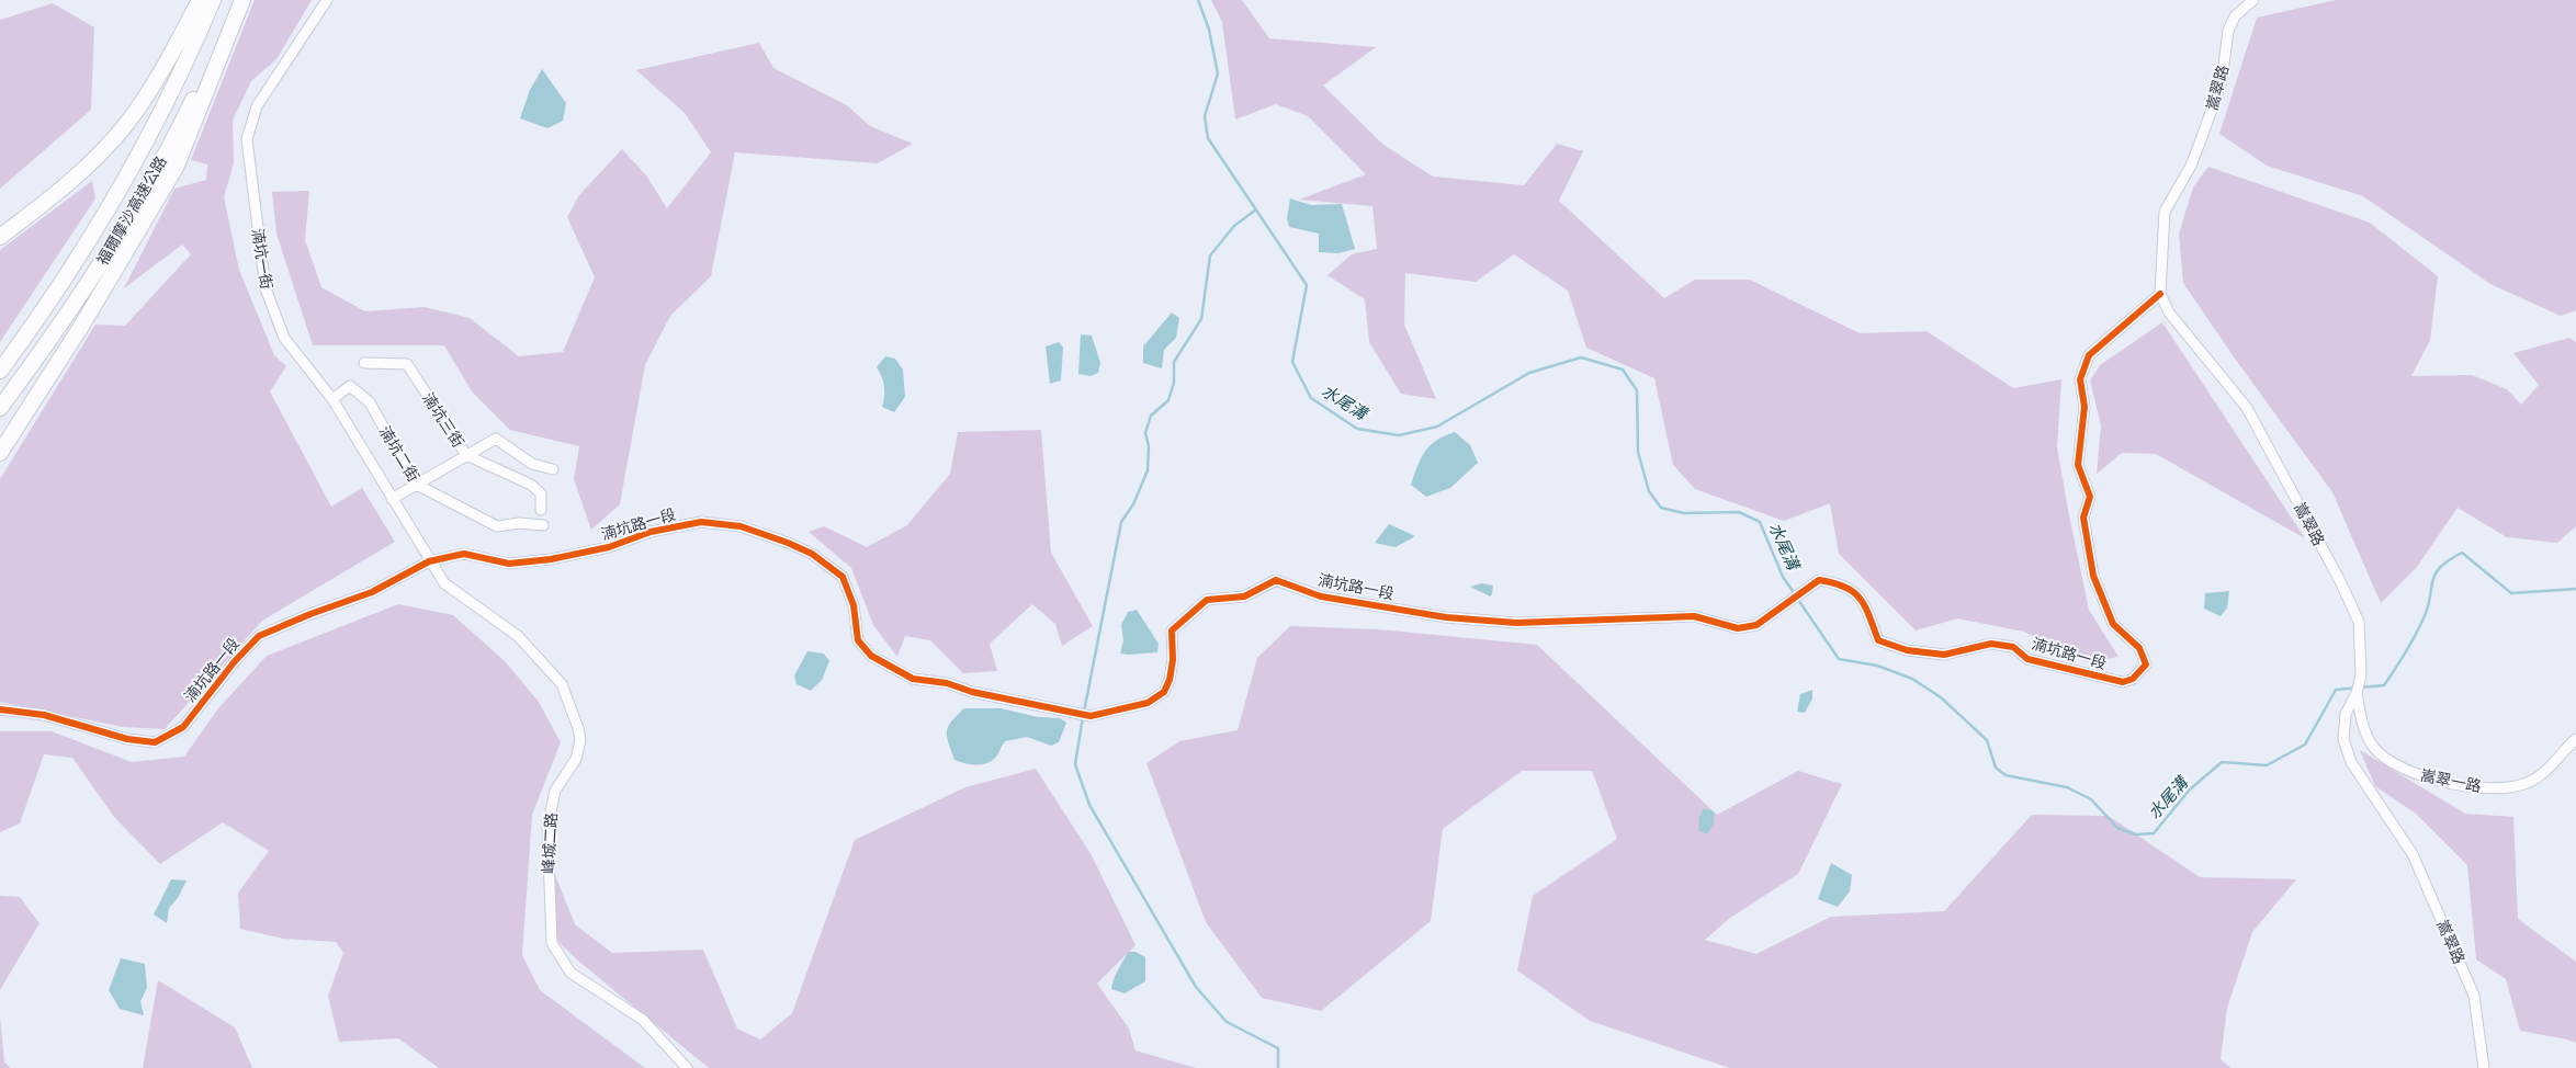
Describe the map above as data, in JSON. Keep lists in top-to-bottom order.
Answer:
{
  "streets": {
    "highway": ["福爾摩沙高速公路"],
    "street": [
      "嵩翠路",
      "湳坑一街",
      "湳坑三街",
      "湳坑二街",
      "湳坑路一段",
      "嵩翠一路",
      "峰城二路"
    ]
  },
  "crossings": [
    ["嵩翠路", "湳坑路一段"],
    ["嵩翠路", "嵩翠一路"],
    ["湳坑一街", "湳坑二街"],
    ["湳坑一街", "湳坑路一段"],
    ["湳坑一街", "峰城二路"],
    ["湳坑路一段", "峰城二路"]
  ],
  "water": ["水尾溝"]
}
